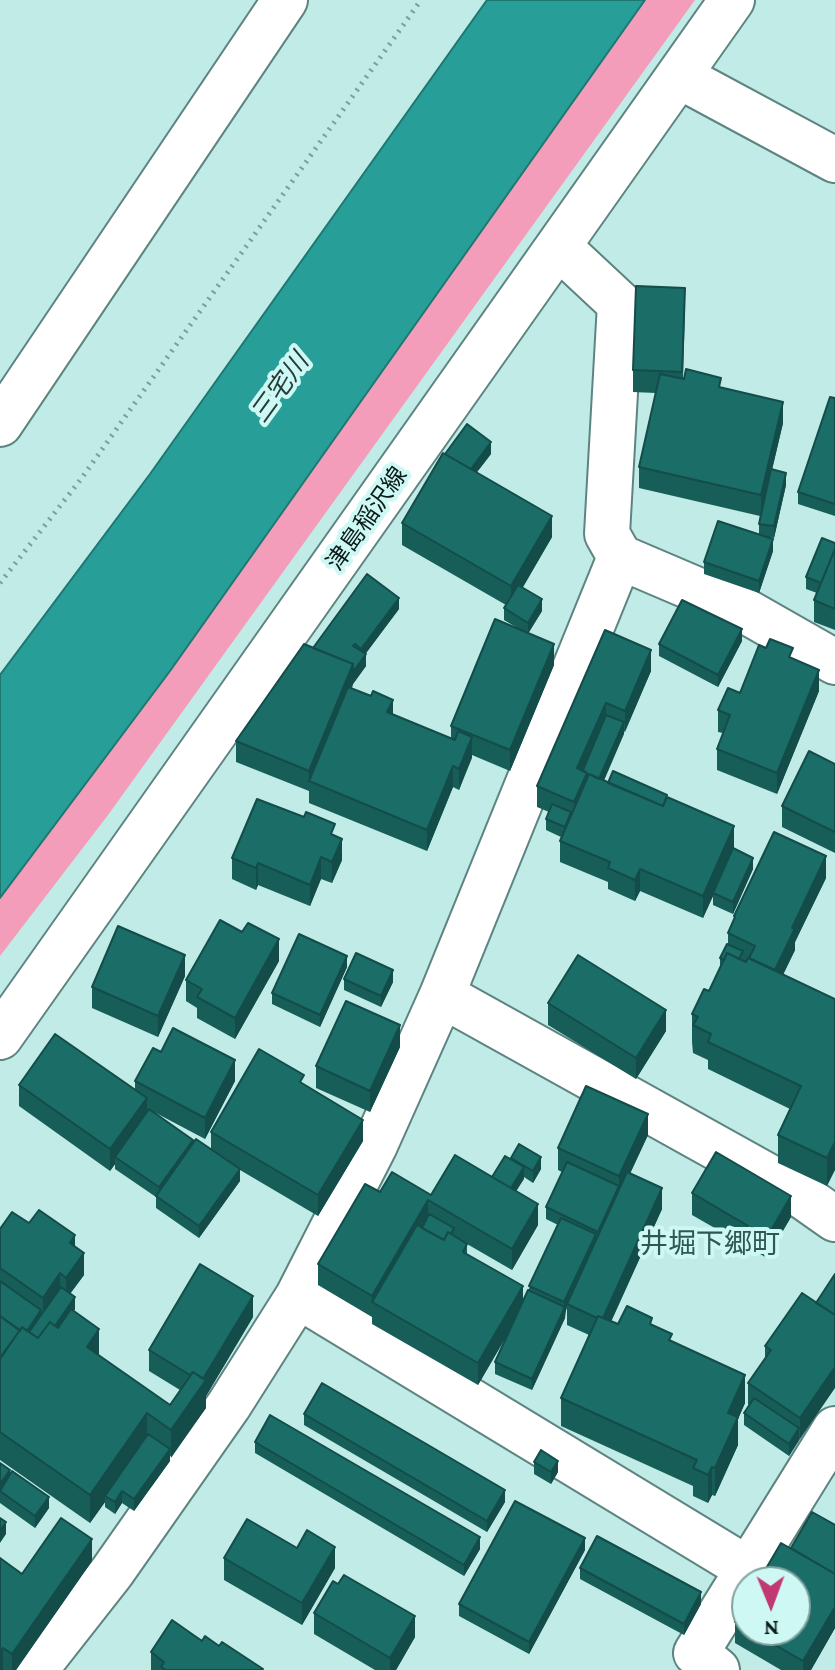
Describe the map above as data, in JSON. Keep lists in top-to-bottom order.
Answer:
{
  "streets": {
    "street": ["津島稲沢線"]
  },
  "districts": ["井堀下郷町"],
  "water": ["三宅川"],
  "north": "bottom"
}
